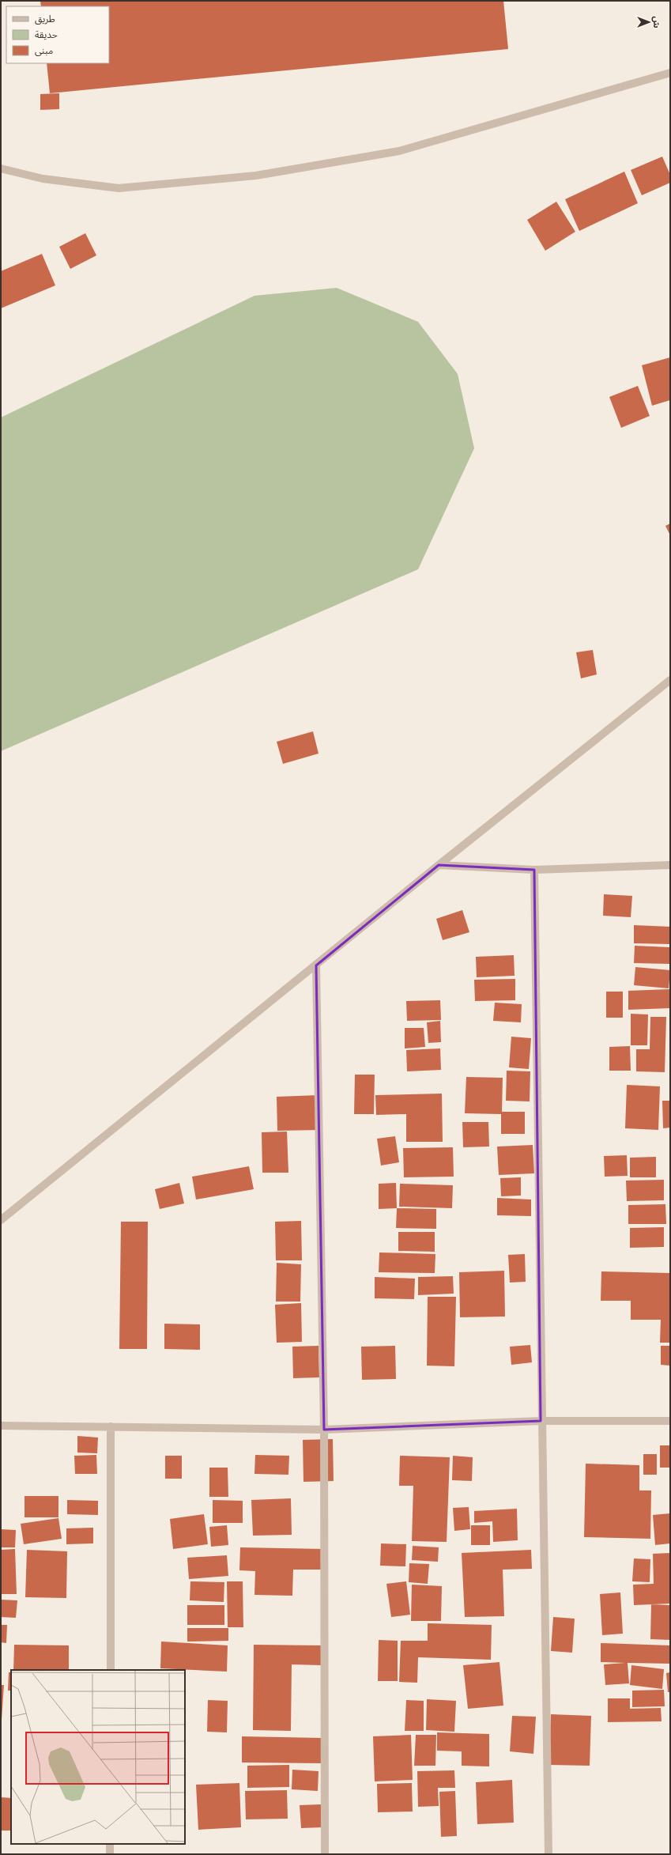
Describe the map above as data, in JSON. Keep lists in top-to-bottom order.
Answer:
{
  "legend": ["طريق", "حديقة", "مبنى"],
  "north": "right"
}
